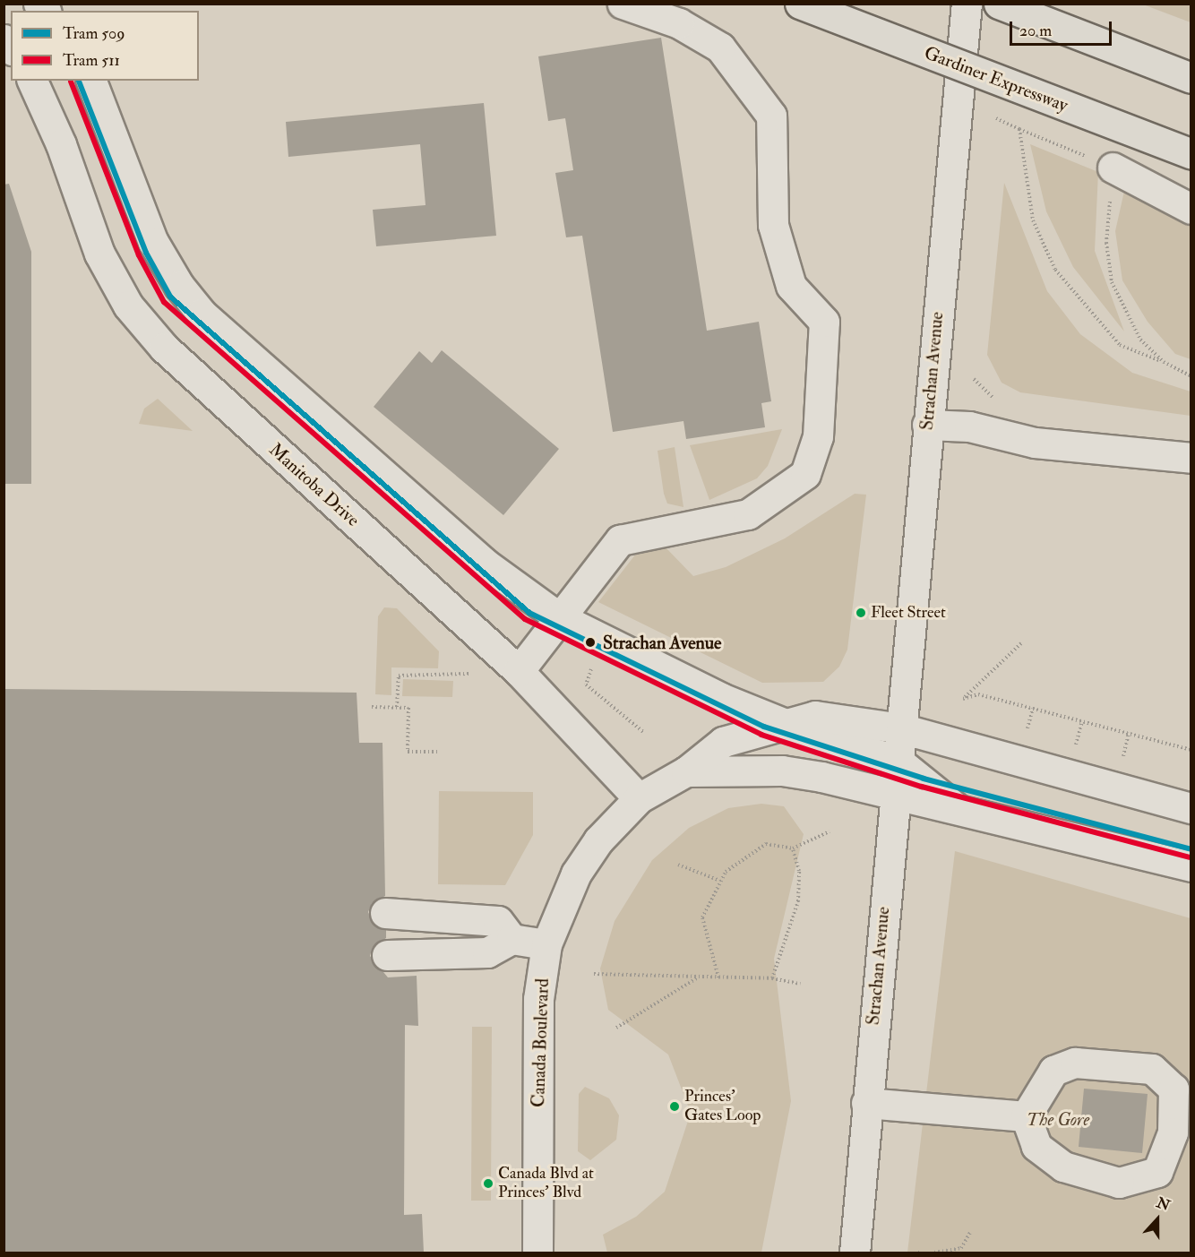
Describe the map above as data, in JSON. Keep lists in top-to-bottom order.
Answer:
{
  "streets": {
    "highway": ["Gardiner Expressway"],
    "street": ["Strachan Avenue", "Manitoba Drive", "Canada Boulevard"]
  },
  "crossings": [
    ["Manitoba Drive", "Canada Boulevard"]
  ],
  "parks": ["The Gore"],
  "places": [
    "Fleet Street",
    "Strachan Avenue",
    "Princes' Gates Loop",
    "Canada Blvd at Princes' Blvd"
  ],
  "lines": ["tram line 509", "tram line 511"],
  "legend": ["Tram 509", "Tram 511"],
  "scale_bar": "20 m",
  "north": "top"
}
